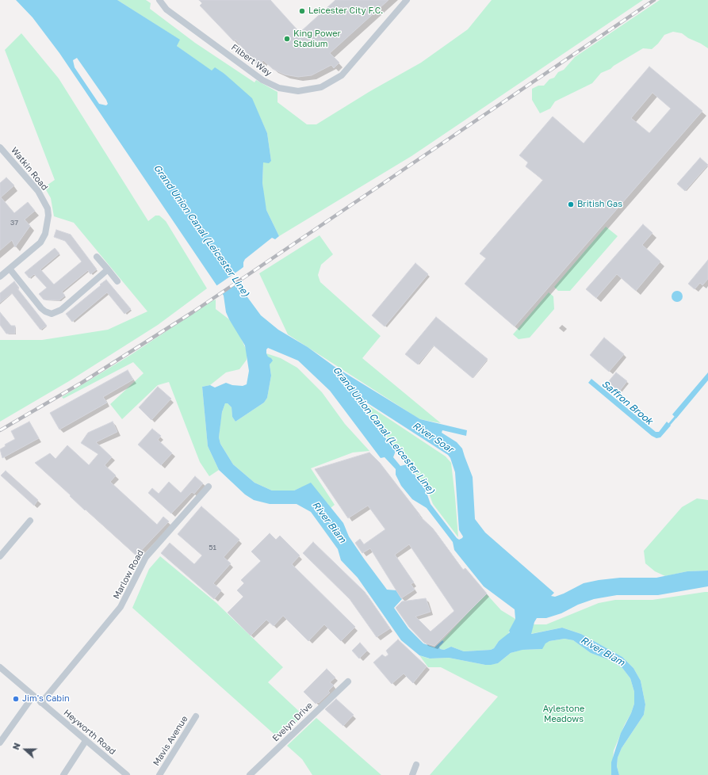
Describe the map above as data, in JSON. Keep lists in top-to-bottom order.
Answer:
{
  "streets": {
    "street": [
      "Filbert Way",
      "Watkin Road",
      "Marlow Road",
      "Evelyn Drive",
      "Heyworth Road",
      "Mavis Avenue"
    ]
  },
  "crossings": [
    ["Marlow Road", "Heyworth Road"]
  ],
  "water": [
    "Grand Union Canal (Leicester Line)",
    "Saffron Brook",
    "River Soar",
    "River Biam"
  ],
  "parks": ["Aylestone Meadows"],
  "places": [
    "Leicester City F.C.",
    "King Power Stadium",
    "British Gas",
    "Jim's Cabin"
  ],
  "house_numbers": ["37", "51"],
  "north": "left"
}
